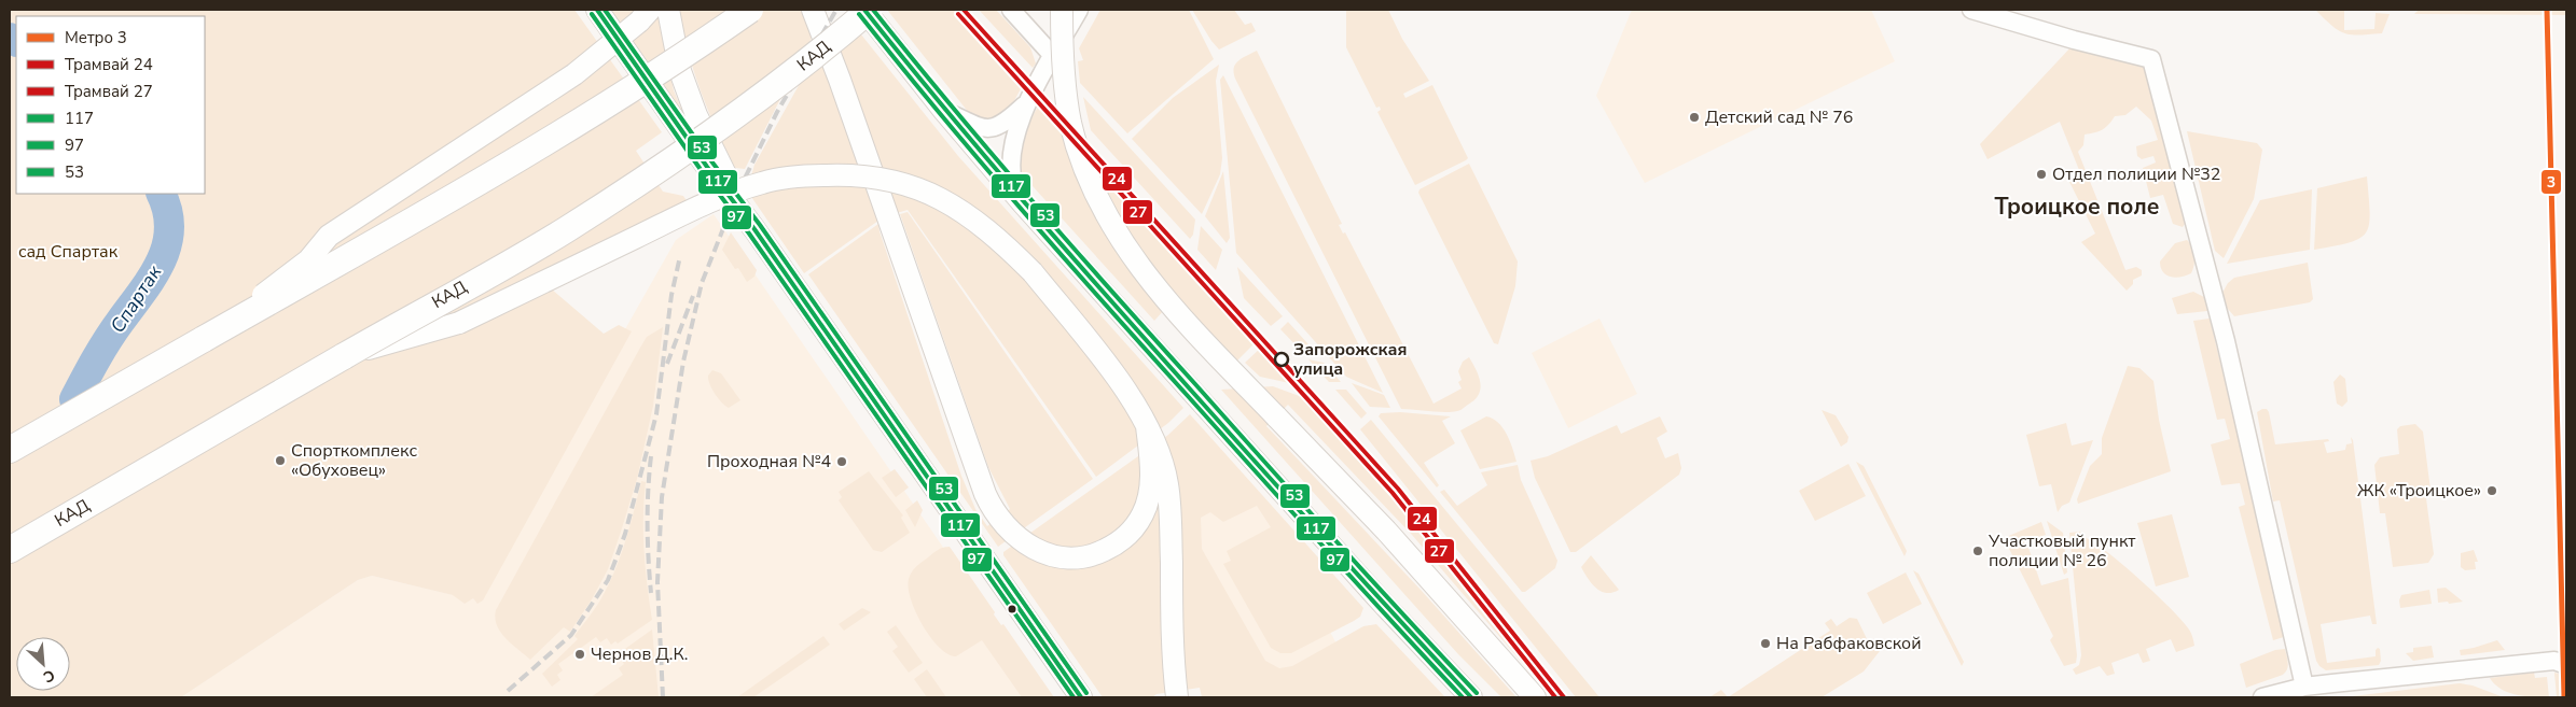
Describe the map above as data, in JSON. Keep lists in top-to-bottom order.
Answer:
{
  "streets": {
    "highway": ["КАД"]
  },
  "districts": ["Троицкое поле"],
  "water": ["Спартак"],
  "parks": ["сад Спартак"],
  "places": [
    "Детский сад № 76",
    "Отдел полиции №32",
    "Запорожская улица",
    "Спорткомплекс «Обуховец»",
    "Проходная №4",
    "ЖК «Троицкое»",
    "Участковый пункт полиции № 26",
    "На Рабфаковской",
    "Чернов Д.К."
  ],
  "lines": [
    "metro line 3",
    "tram line 24",
    "transit line 117",
    "transit line 53",
    "tram line 27",
    "transit line 97"
  ],
  "legend": [
    "Метро 3",
    "Трамвай 24",
    "Трамвай 27",
    "117",
    "97",
    "53"
  ],
  "north": "bottom right"
}
